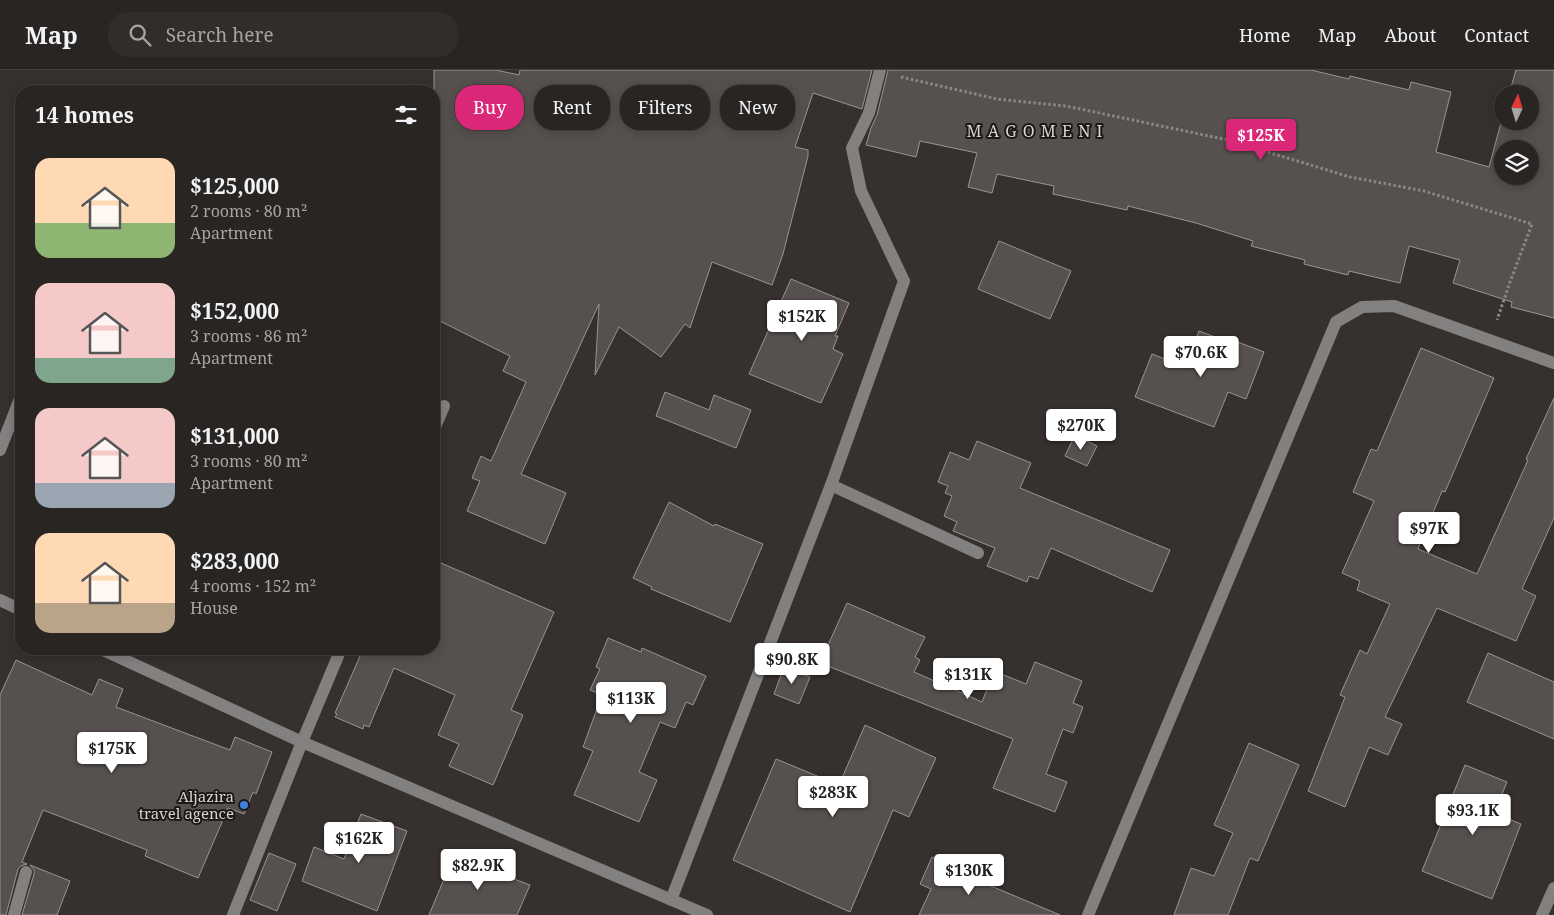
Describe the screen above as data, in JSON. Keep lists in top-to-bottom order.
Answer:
{
  "districts": ["M A G O M E N I"],
  "places": ["Aljazira travel agence"],
  "north": "top",
  "page": {
    "header": "Map",
    "search": "Search here",
    "nav": [
      "Home",
      "Map",
      "About",
      "Contact"
    ],
    "chip": [
      "Buy",
      "Rent",
      "Filters",
      "New"
    ],
    "heading": "14 homes",
    "price": [
      "$125K",
      "$152K",
      "$70.6K",
      "$270K",
      "$97K",
      "$90.8K",
      "$131K",
      "$113K",
      "$175K",
      "$283K",
      "$93.1K",
      "$162K",
      "$82.9K",
      "$130K"
    ],
    "list": [
      {
        "name": "$125,000",
        "note": "2 rooms · 80 m² · Apartment"
      },
      {
        "name": "$152,000",
        "note": "3 rooms · 86 m² · Apartment"
      },
      {
        "name": "$131,000",
        "note": "3 rooms · 80 m² · Apartment"
      },
      {
        "name": "$283,000",
        "note": "4 rooms · 152 m² · House"
      }
    ]
  }
}
